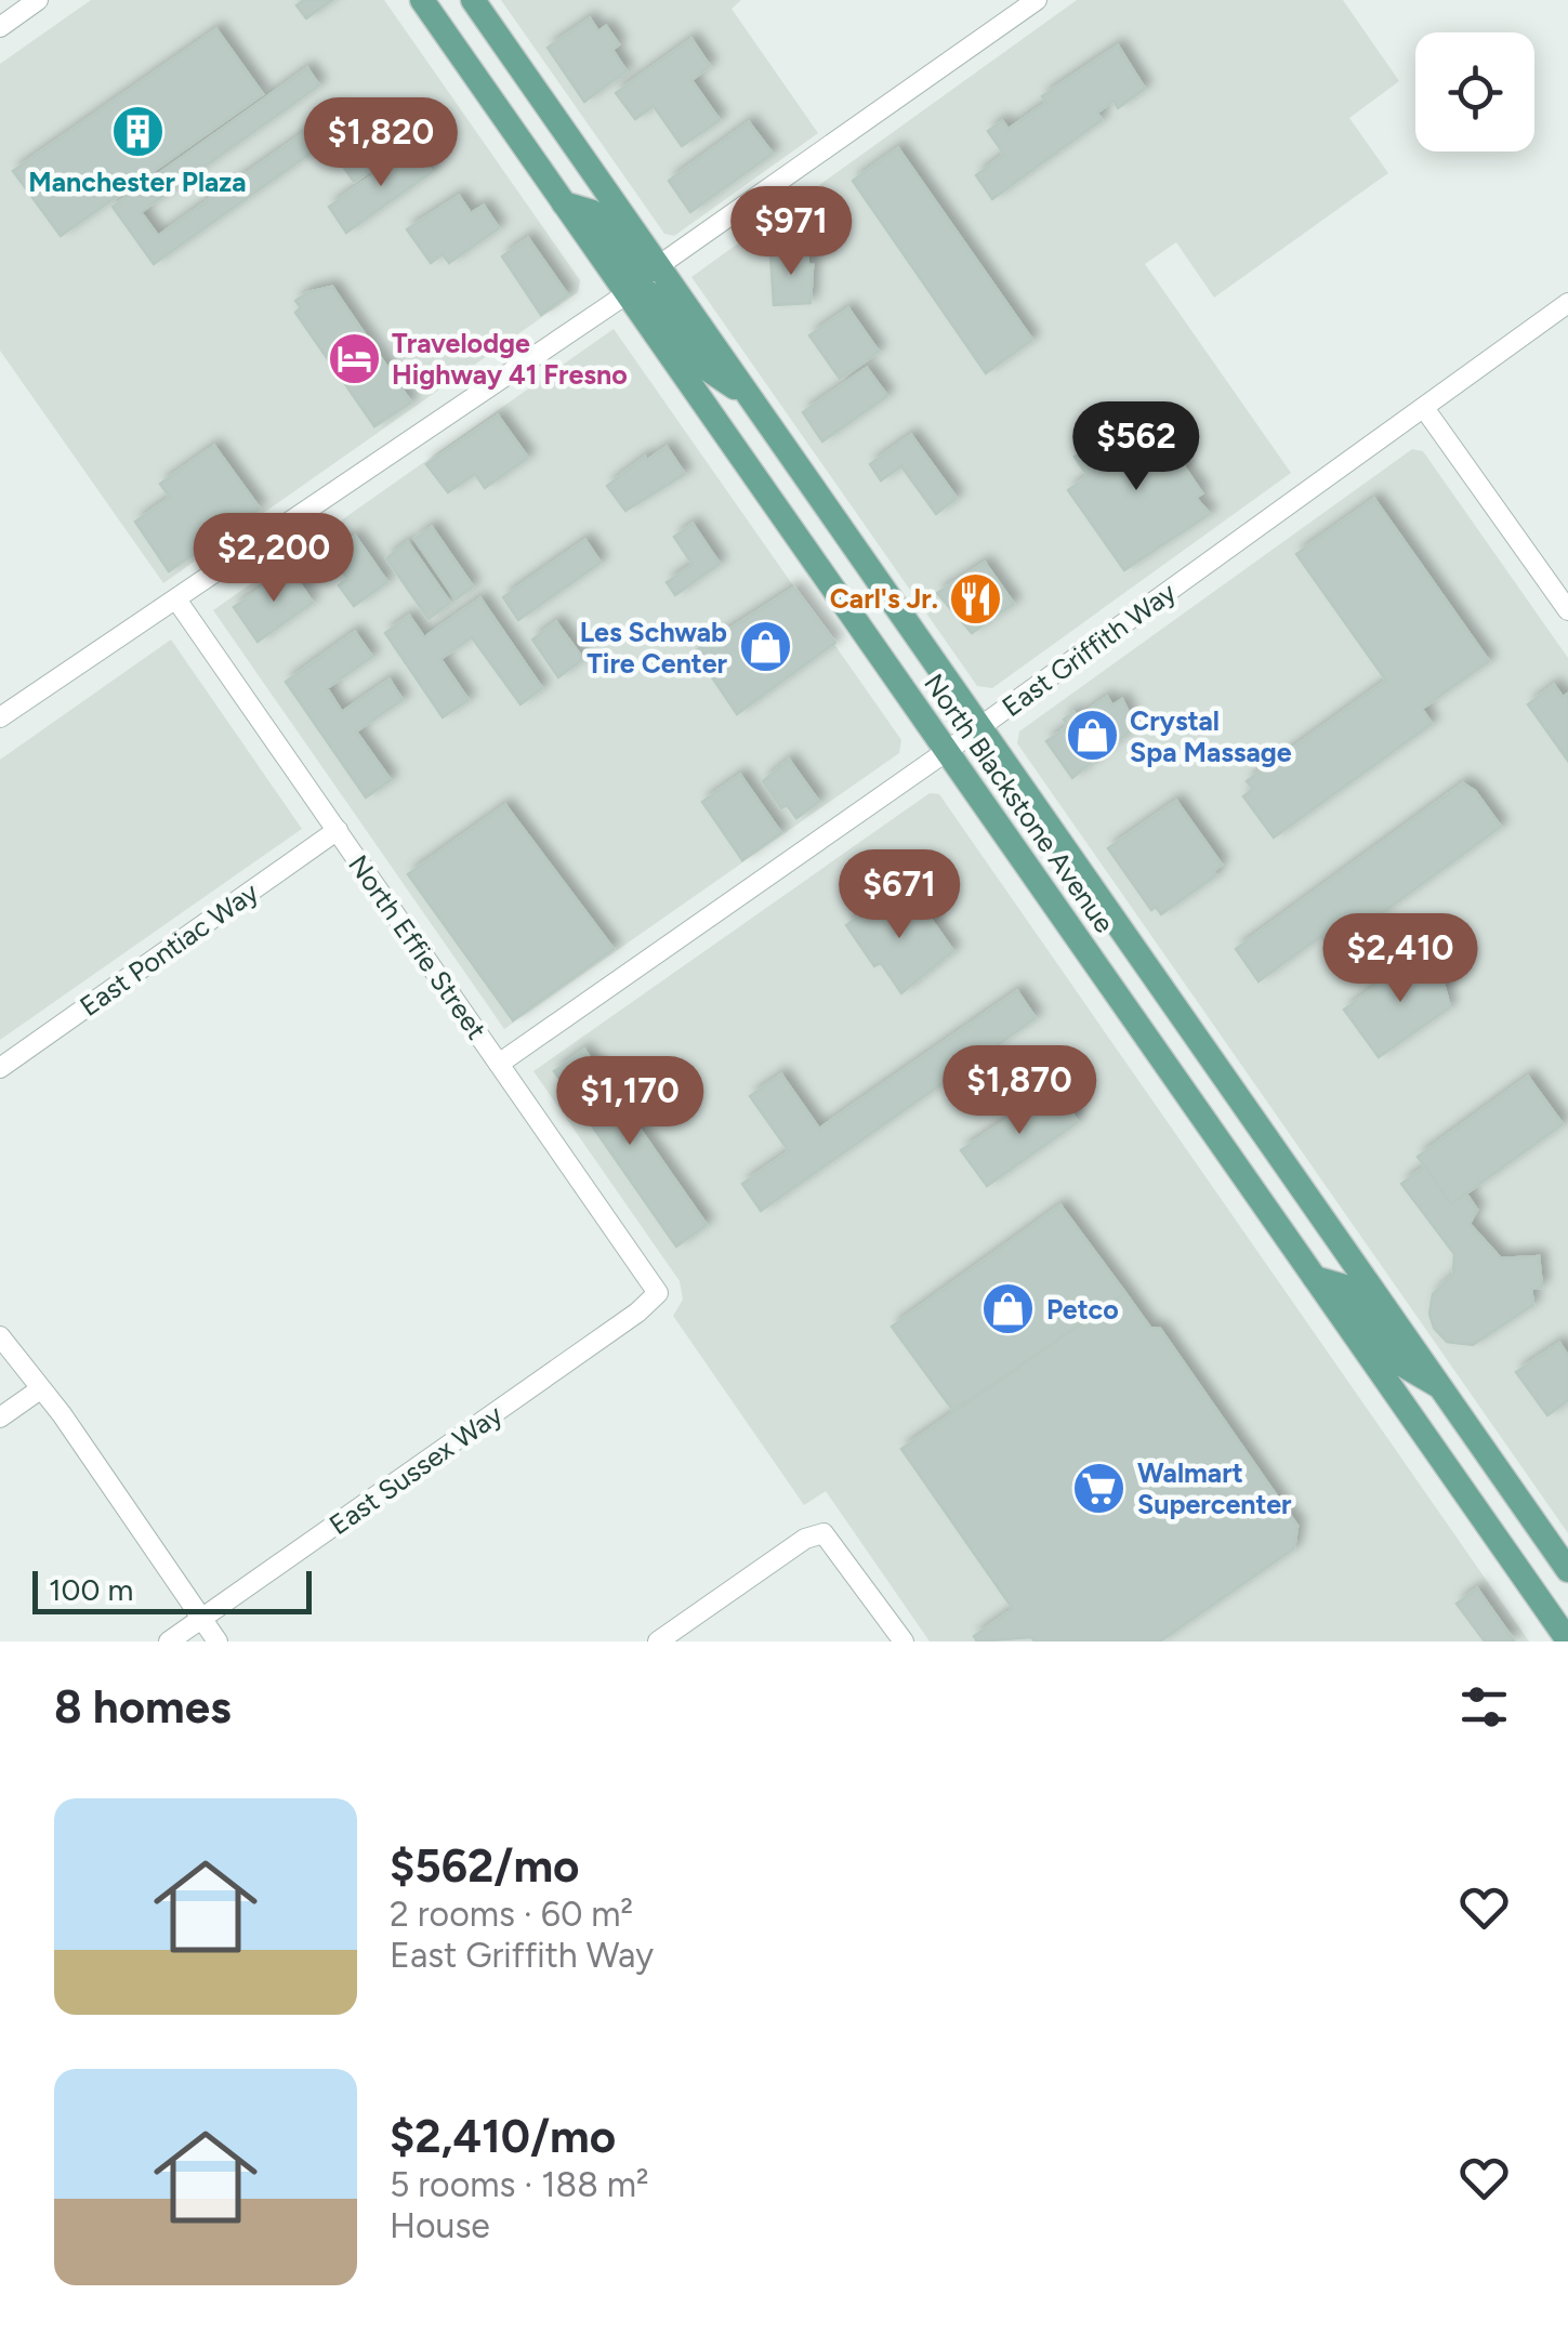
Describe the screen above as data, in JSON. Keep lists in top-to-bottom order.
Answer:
{
  "streets": {
    "main road": ["North Blackstone Avenue"],
    "street": [
      "East Griffith Way",
      "North Effie Street",
      "East Pontiac Way",
      "East Sussex Way"
    ]
  },
  "crossings": [
    ["East Griffith Way", "North Blackstone Avenue"],
    ["East Griffith Way", "North Effie Street"],
    ["North Effie Street", "East Pontiac Way"],
    ["North Effie Street", "East Sussex Way"]
  ],
  "places": {
    "building": ["Manchester Plaza"],
    "hotel": ["Travelodge Highway 41 Fresno"],
    "restaurant": ["Carl's Jr."],
    "shop": ["Les Schwab Tire Center", "Crystal Spa Massage", "Petco"],
    "supermarket": ["Walmart Supercenter"]
  },
  "scale_bar": "100 m",
  "page": {
    "price": [
      "$1,820",
      "$971",
      "$562",
      "$2,200",
      "$671",
      "$2,410",
      "$1,870",
      "$1,170"
    ],
    "scale": "100 m",
    "heading": "8 homes",
    "list": [
      {
        "name": "$562/mo",
        "note": "2 rooms · 60 m² · East Griffith Way"
      },
      {
        "name": "$2,410/mo",
        "note": "5 rooms · 188 m² · House"
      }
    ]
  }
}
